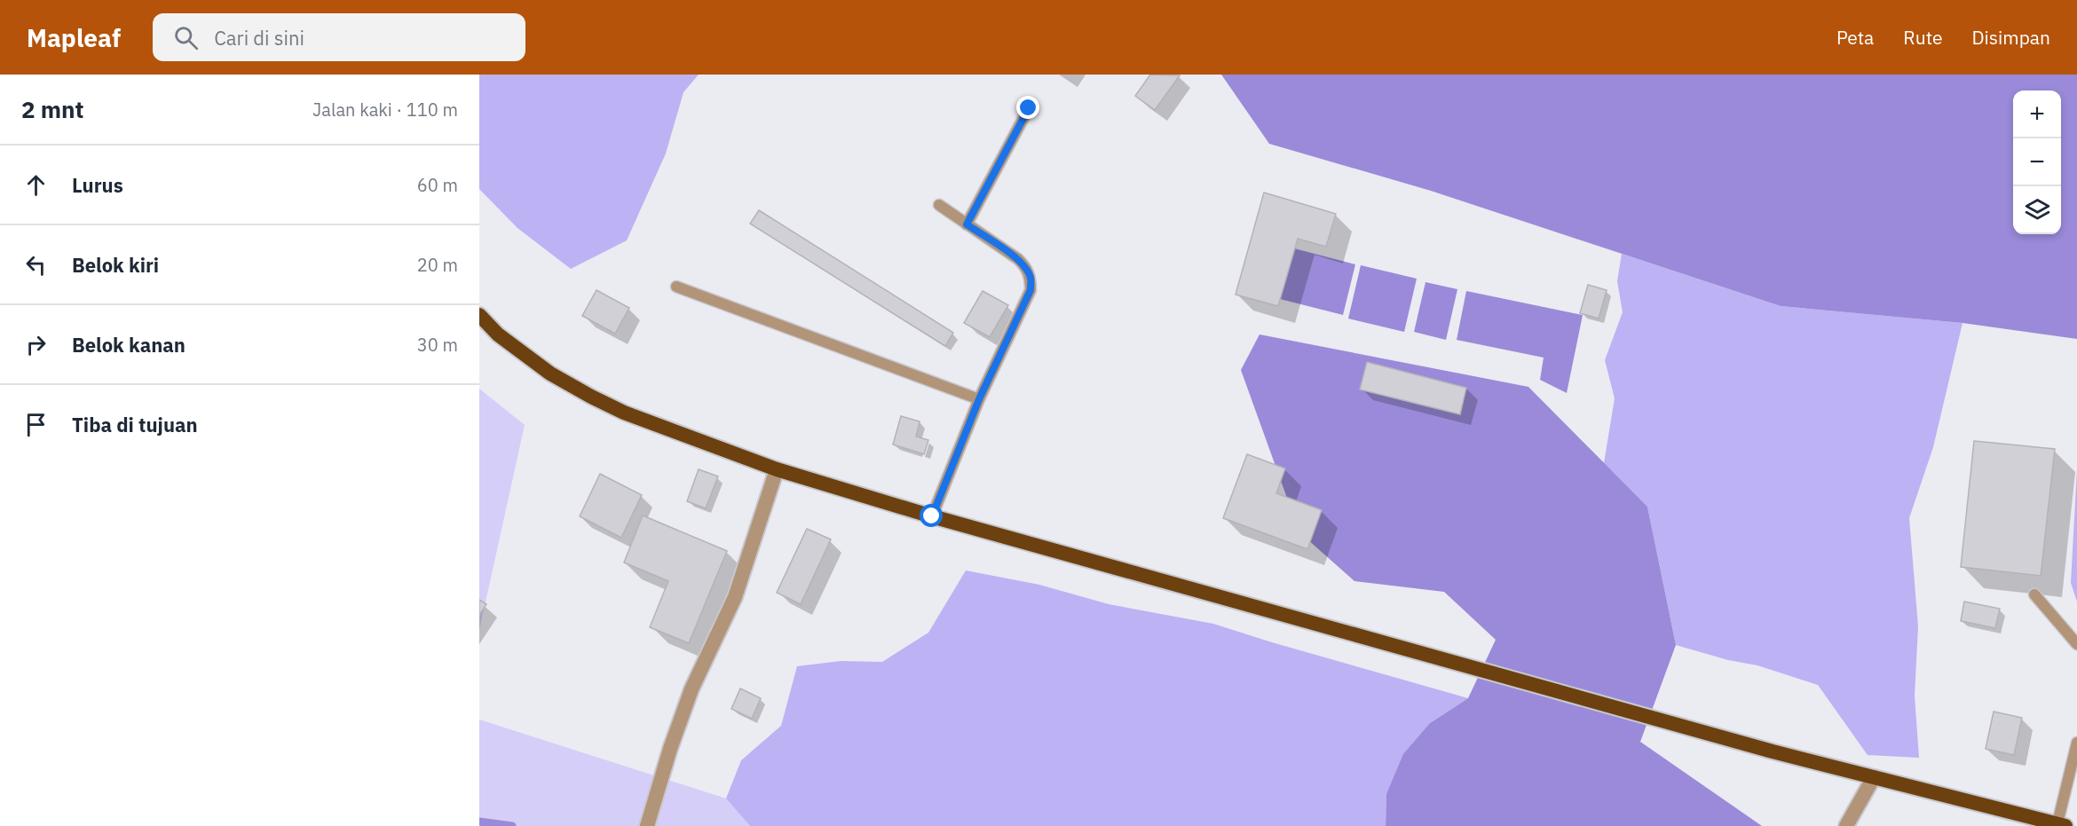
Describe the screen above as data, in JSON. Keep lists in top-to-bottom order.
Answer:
{
  "page": {
    "header": "Mapleaf",
    "search": "Cari di sini",
    "nav": ["Peta", "Rute", "Disimpan"],
    "heading": ["2 mnt", "Jalan kaki · 110 m"],
    "map_buttons": ["+", "−"],
    "list": [
      ["Lurus", "60 m"],
      ["Belok kiri", "20 m"],
      ["Belok kanan", "30 m"],
      "Tiba di tujuan"
    ]
  }
}
